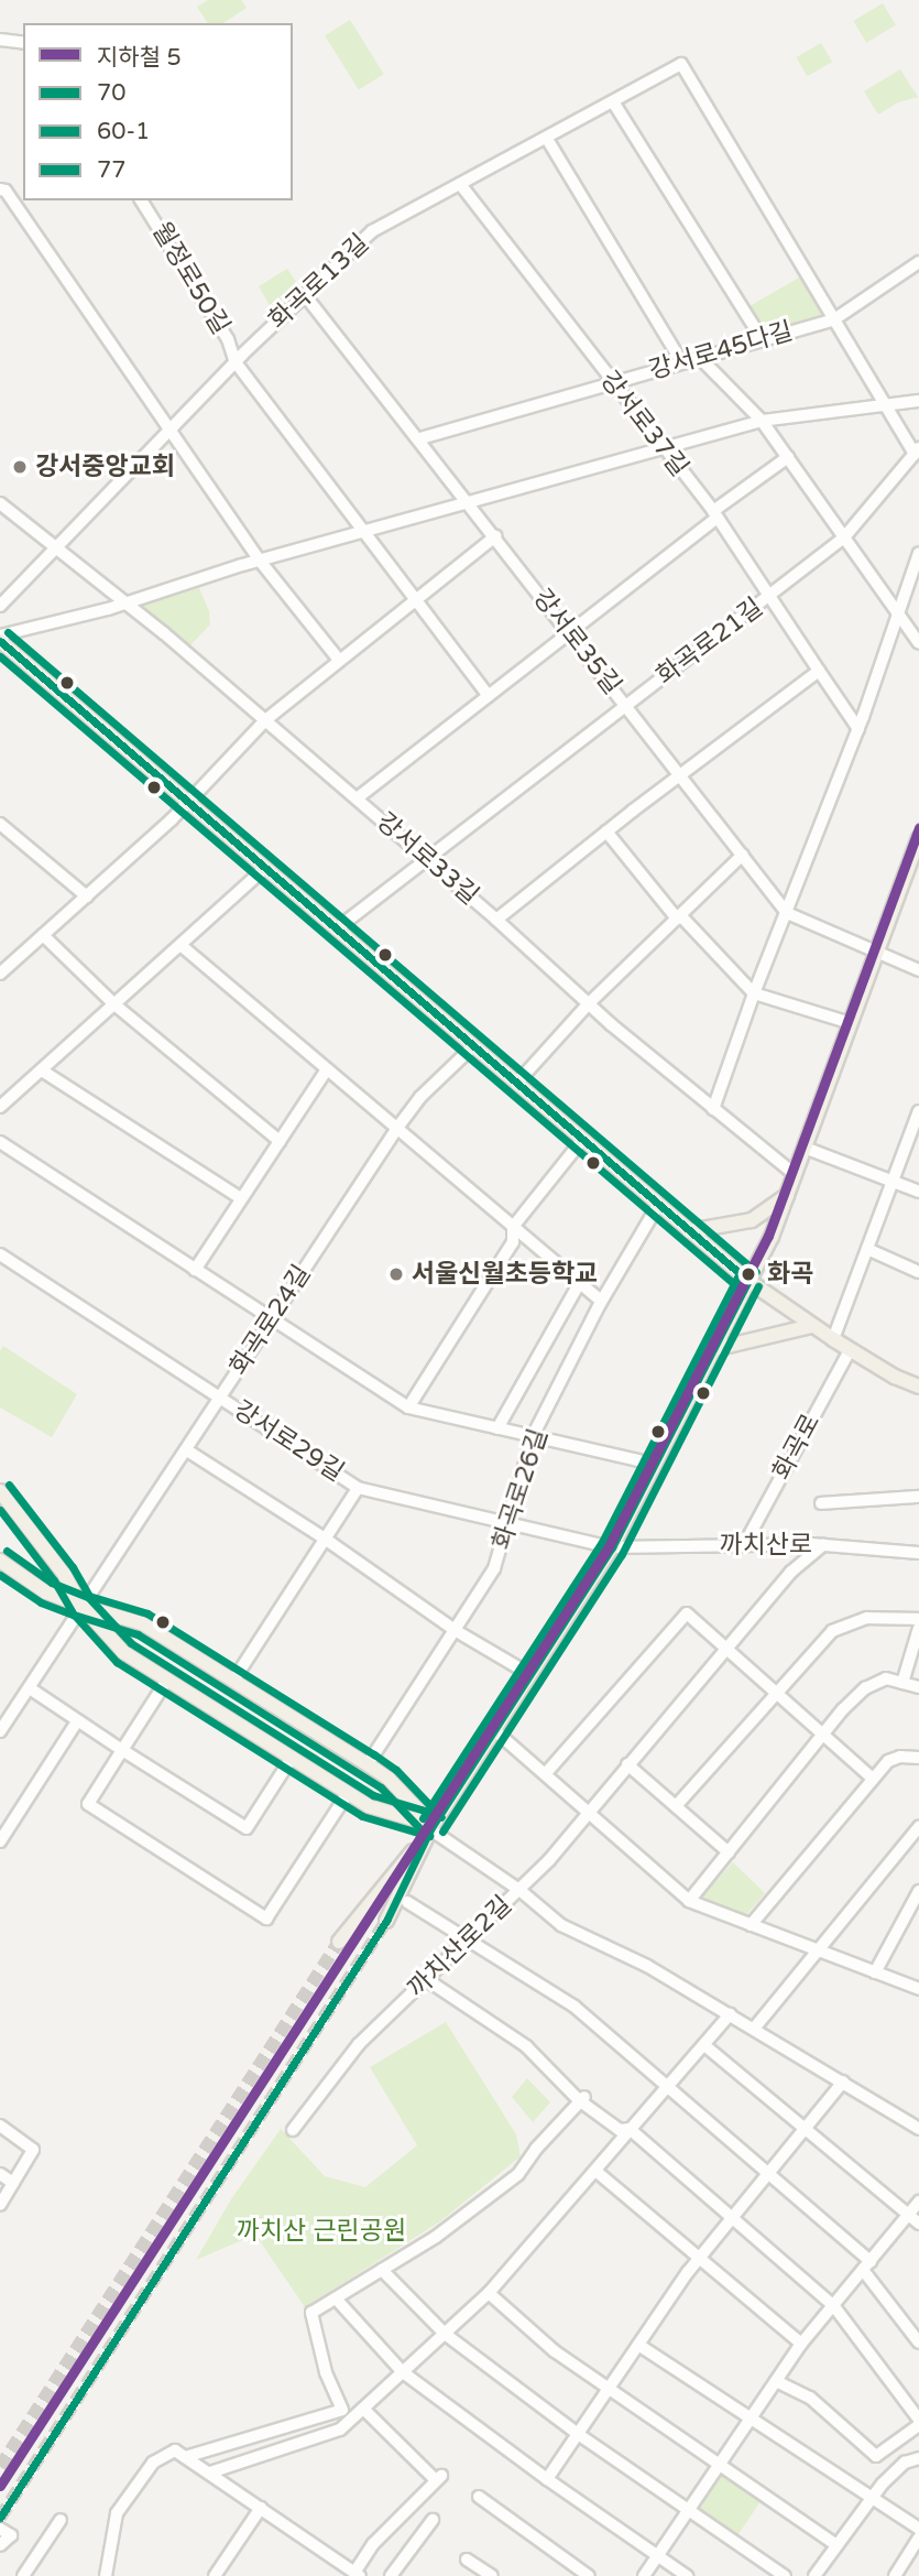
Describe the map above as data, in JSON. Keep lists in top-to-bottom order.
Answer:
{
  "streets": {
    "street": [
      "월정로50길",
      "화곡로13길",
      "강서로45다길",
      "강서로37길",
      "강서로35길",
      "화곡로21길",
      "강서로33길",
      "화곡로24길",
      "강서로29길",
      "화곡로",
      "화곡로26길",
      "까치산로",
      "까치산로2길"
    ]
  },
  "crossings": [
    ["월정로50길", "화곡로13길"],
    ["화곡로13길", "강서로45다길"],
    ["화곡로13길", "강서로37길"],
    ["화곡로13길", "강서로35길"],
    ["화곡로13길", "화곡로21길"],
    ["화곡로13길", "강서로33길"],
    ["강서로45다길", "강서로37길"],
    ["강서로45다길", "강서로35길"],
    ["강서로37길", "화곡로21길"],
    ["강서로35길", "화곡로21길"],
    ["화곡로21길", "강서로33길"],
    ["화곡로24길", "강서로29길"],
    ["강서로29길", "화곡로26길"],
    ["강서로29길", "까치산로"],
    ["화곡로", "까치산로"],
    ["까치산로", "까치산로2길"]
  ],
  "parks": ["까치산 근린공원"],
  "places": ["강서중앙교회", "서울신월초등학교", "화곡"],
  "lines": [
    "transit line 77",
    "transit line 70",
    "transit line 60-1",
    "metro line 5"
  ],
  "legend": [
    "지하철 5",
    "70",
    "60-1",
    "77"
  ]
}
